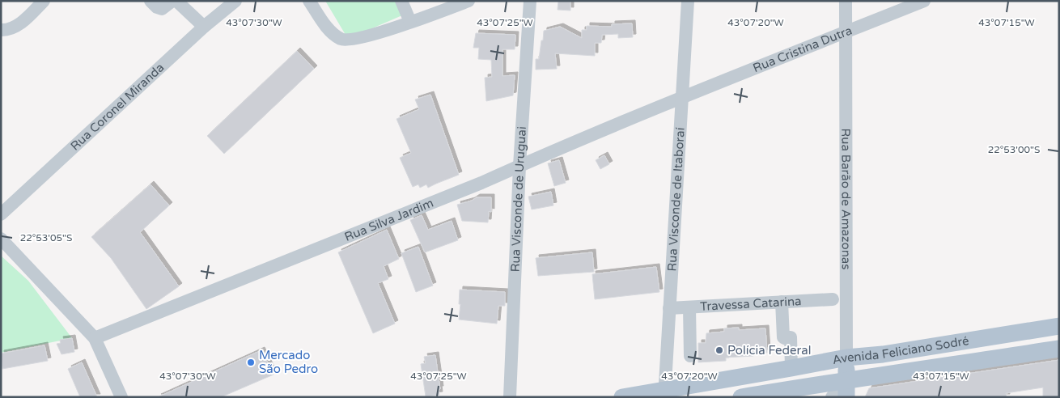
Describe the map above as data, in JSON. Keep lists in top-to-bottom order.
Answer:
{
  "streets": {
    "main road": ["Rua Barão de Amazonas", "Avenida Feliciano Sodré"],
    "street": [
      "Rua Cristina Dutra",
      "Rua Coronel Miranda",
      "Rua Visconde de Uruguai",
      "Rua Visconde de Itaboraí",
      "Rua Silva Jardim",
      "Travessa Catarina"
    ]
  },
  "crossings": [
    ["Rua Cristina Dutra", "Rua Visconde de Itaboraí"],
    ["Rua Cristina Dutra", "Rua Barão de Amazonas"],
    ["Rua Cristina Dutra", "Rua Silva Jardim"],
    ["Rua Visconde de Uruguai", "Rua Silva Jardim"],
    ["Rua Visconde de Itaboraí", "Rua Silva Jardim"],
    ["Rua Visconde de Itaboraí", "Travessa Catarina"],
    ["Rua Visconde de Itaboraí", "Avenida Feliciano Sodré"],
    ["Rua Barão de Amazonas", "Avenida Feliciano Sodré"]
  ],
  "places": ["Polícia Federal", "Mercado São Pedro"],
  "coordinates": [
    "43°07'30\"W",
    "43°07'20\"W",
    "43°07'25\"W",
    "43°07'15\"W",
    "22°53'00\"S",
    "22°53'05\"S"
  ]
}
